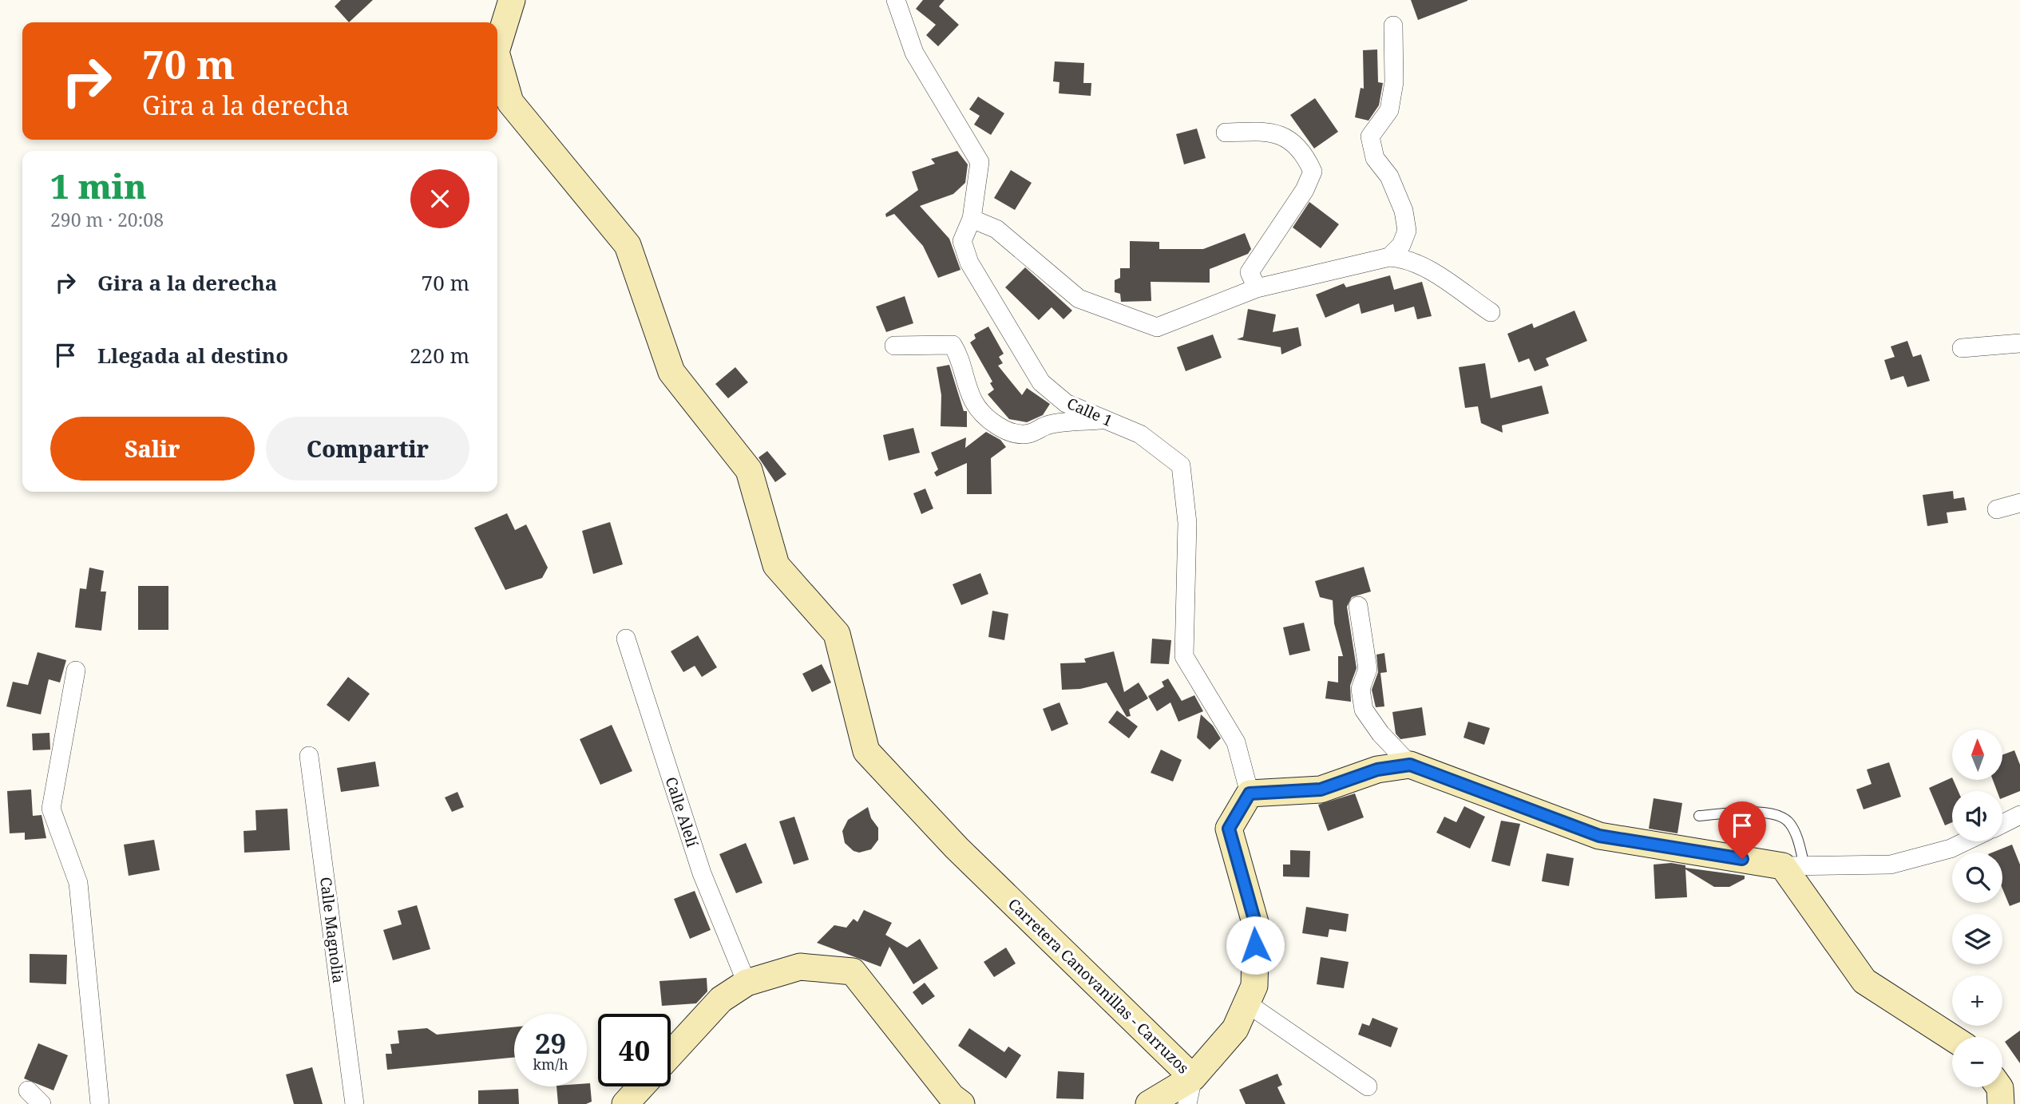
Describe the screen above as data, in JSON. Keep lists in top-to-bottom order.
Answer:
{
  "streets": {
    "street": [
      "Calle 1",
      "Calle Alelí",
      "Calle Magnolia",
      "Carretera Canovanillas - Carruzos"
    ]
  },
  "crossings": [
    ["Calle 1", "Carretera Canovanillas - Carruzos"]
  ],
  "north": "top",
  "page": {
    "turn": ["70 m", "Gira a la derecha"],
    "heading": ["1 min", "290 m · 20:08"],
    "list": [
      {
        "name": "Gira a la derecha",
        "value": "70 m"
      },
      {
        "name": "Llegada al destino",
        "value": "220 m"
      }
    ],
    "buttons": ["Salir", "Compartir"],
    "map_buttons": ["+", "−"],
    "speed": "29 km/h",
    "limit": "40"
  }
}
